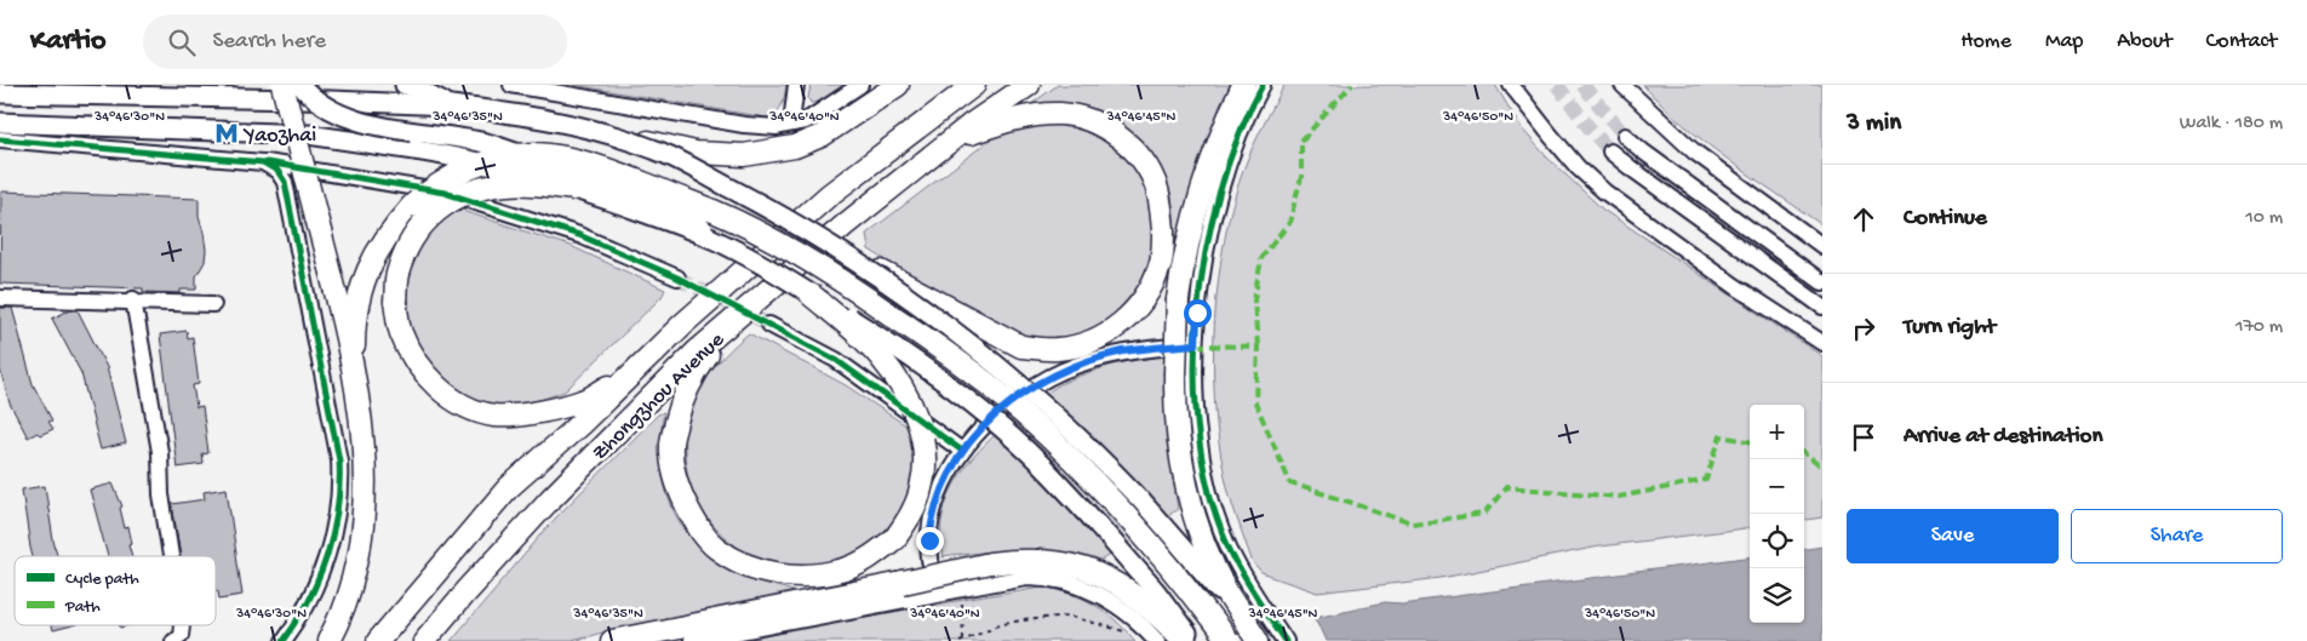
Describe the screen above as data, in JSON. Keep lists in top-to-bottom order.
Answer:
{
  "streets": {
    "highway": ["Zhongzhou Avenue"]
  },
  "places": {
    "metro station": ["Yaozhai"]
  },
  "legend": ["Cycle path", "Path"],
  "page": {
    "header": "Kartio",
    "search": "Search here",
    "nav": [
      "Home",
      "Map",
      "About",
      "Contact"
    ],
    "heading": ["3 min", "Walk · 180 m"],
    "list": [
      ["Continue", "10 m"],
      ["Turn right", "170 m"],
      "Arrive at destination"
    ],
    "map_buttons": ["+", "−"],
    "buttons": ["Save", "Share"]
  },
  "coordinates": [
    "34°46'30\"N",
    "34°46'35\"N",
    "34°46'40\"N",
    "34°46'45\"N",
    "34°46'50\"N"
  ]
}
